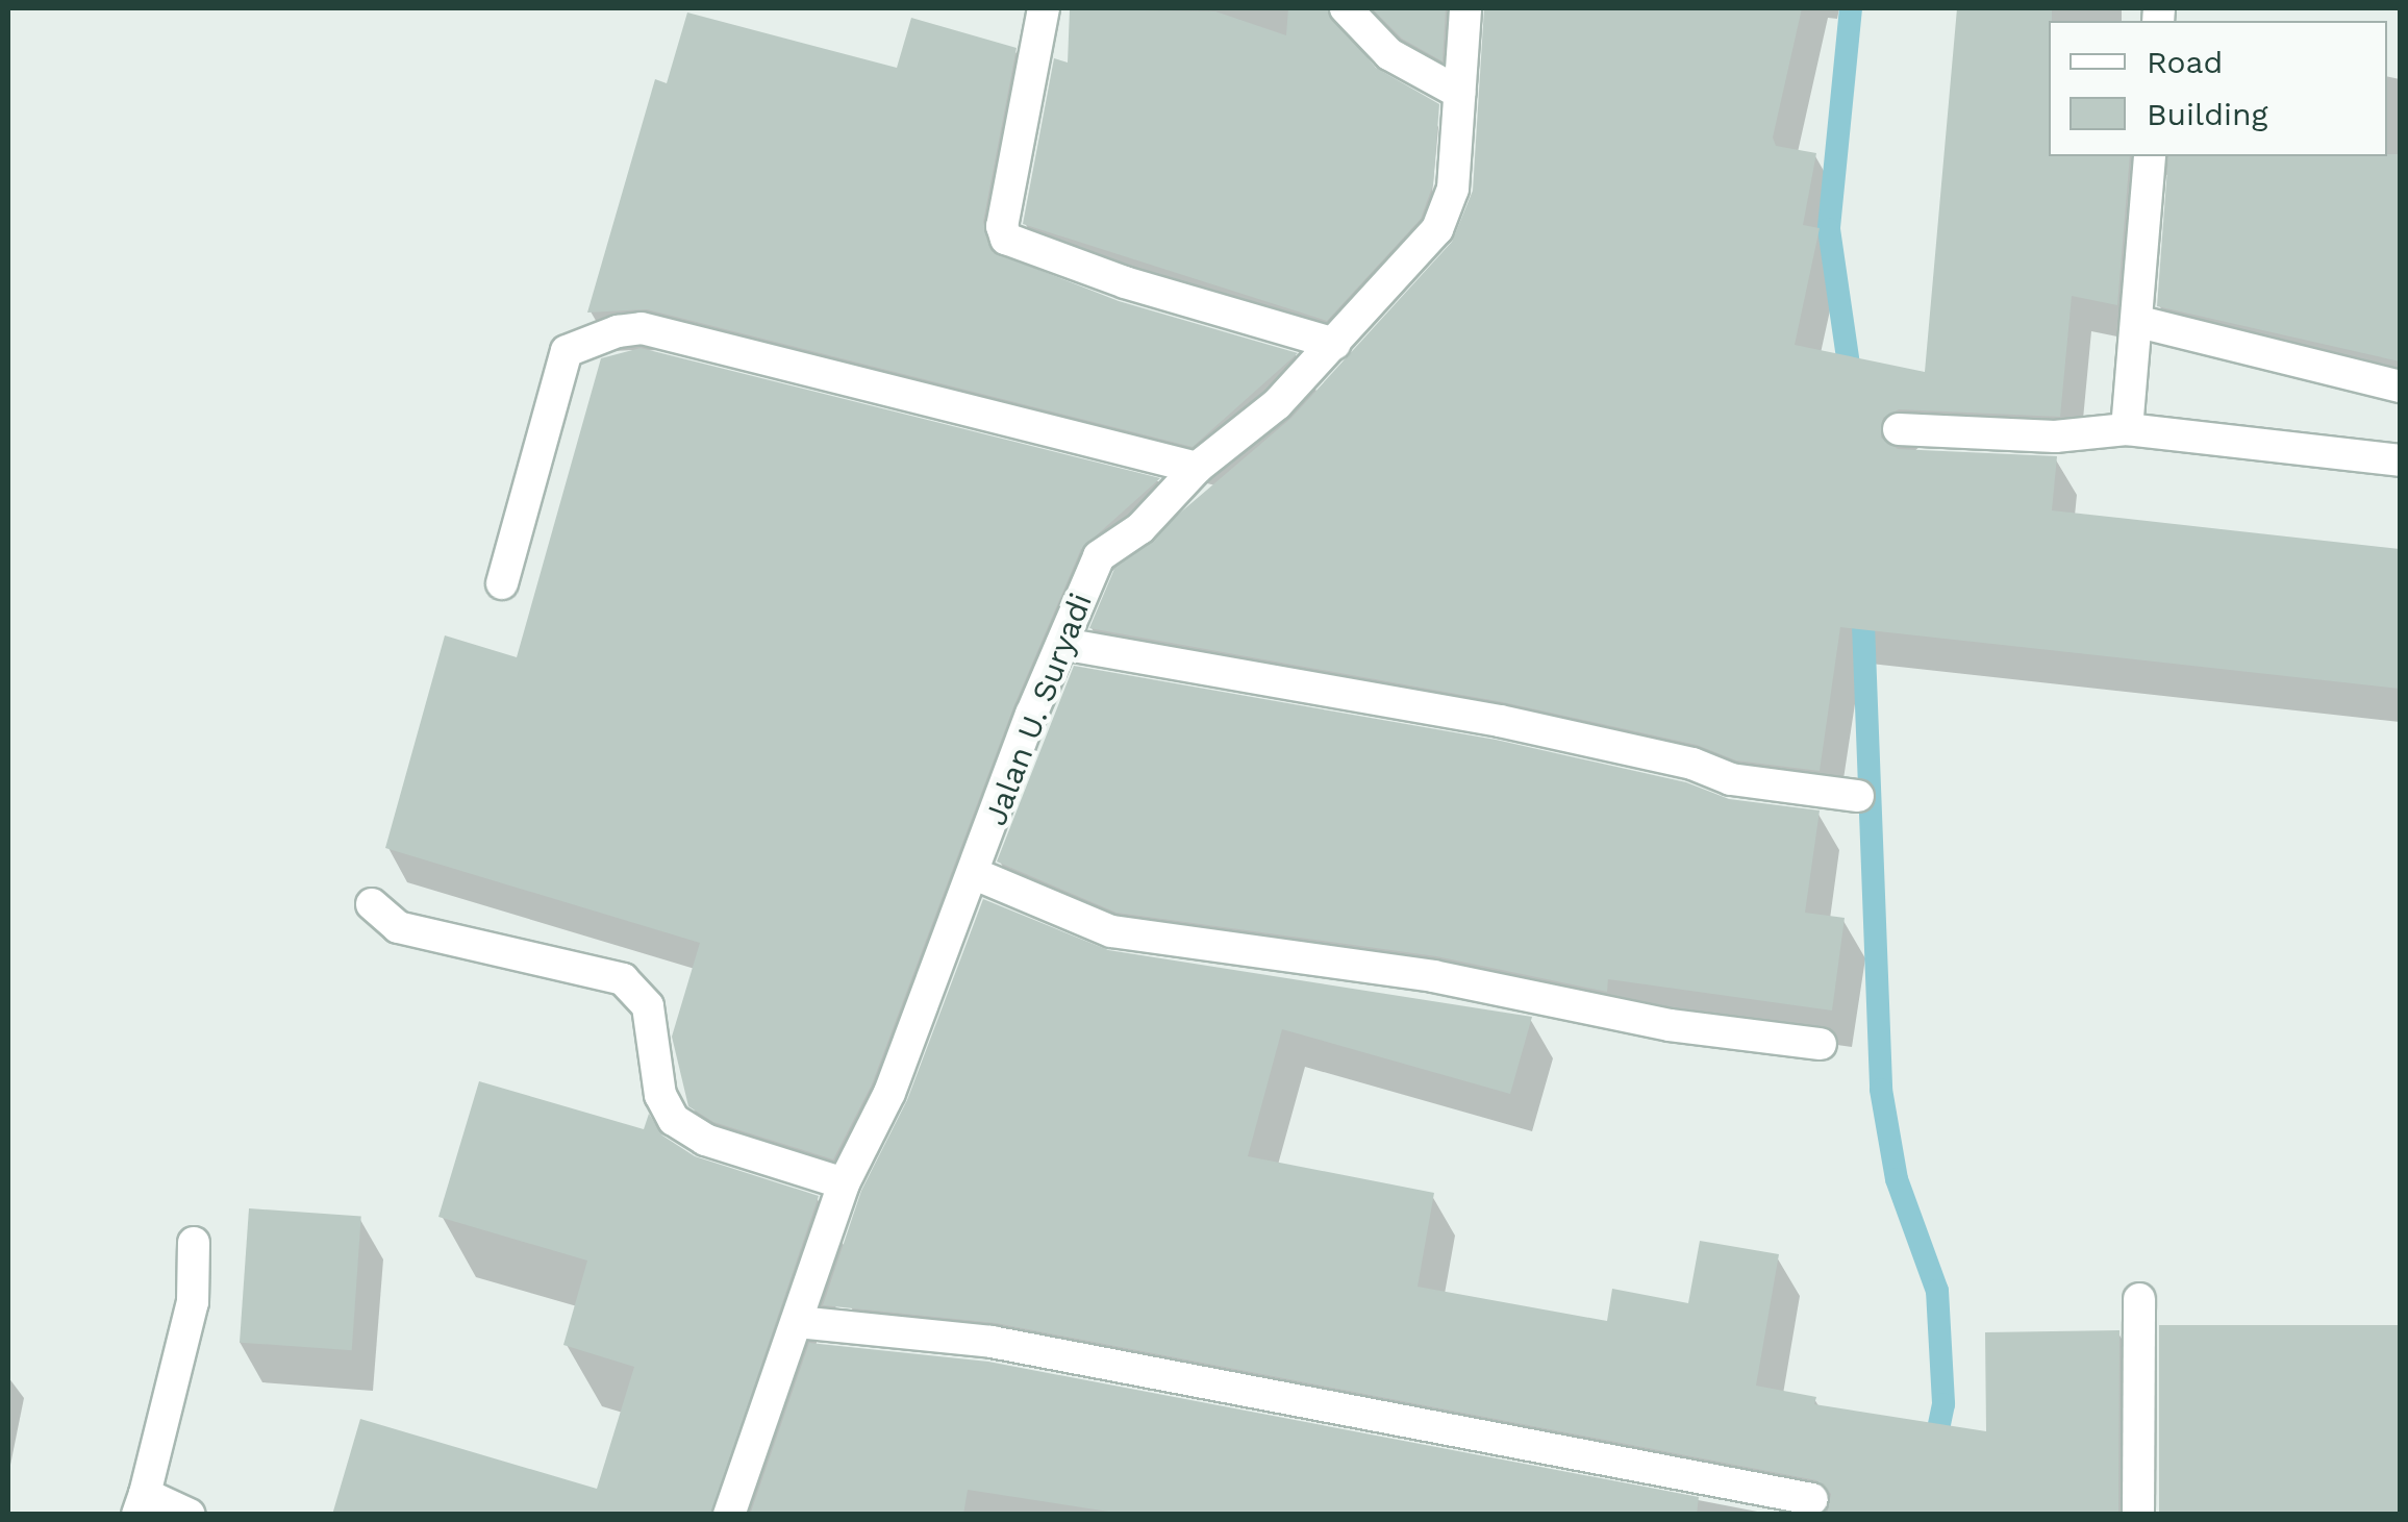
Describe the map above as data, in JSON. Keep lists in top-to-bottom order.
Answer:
{
  "streets": {
    "street": ["Jalan U. Suryadi"]
  },
  "legend": ["Road", "Building"]
}
